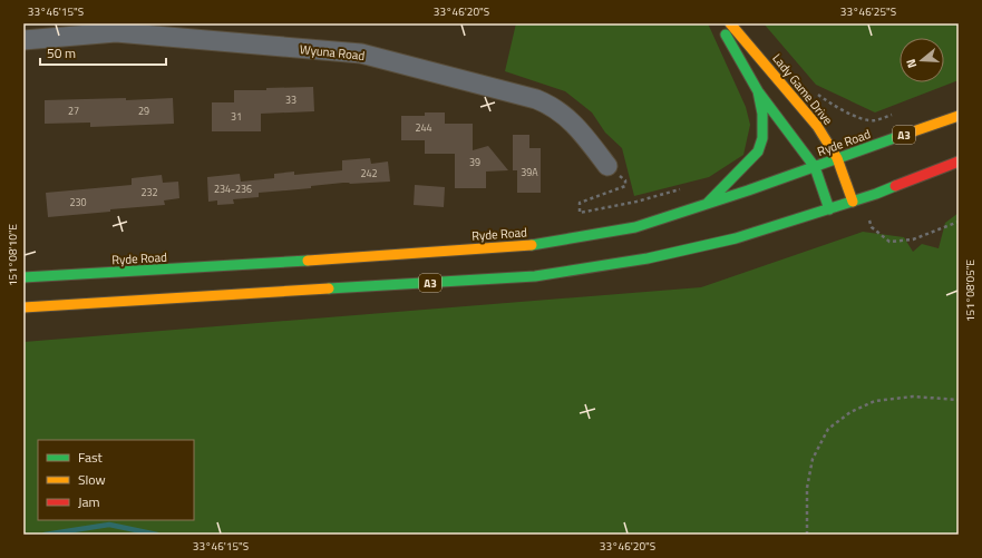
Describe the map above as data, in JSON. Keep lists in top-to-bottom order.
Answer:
{
  "streets": {
    "main road": ["Lady Game Drive", "A3", "Ryde Road"],
    "street": ["Wyuna Road"]
  },
  "crossings": [
    ["Lady Game Drive", "A3"],
    ["Lady Game Drive", "Ryde Road"]
  ],
  "house_numbers": [
    "33",
    "27",
    "29",
    "31",
    "244",
    "39",
    "39A",
    "242",
    "234-236",
    "232",
    "230"
  ],
  "legend": ["Fast", "Slow", "Jam"],
  "scale_bar": "50 m",
  "north": "left",
  "coordinates": [
    "33°46'15\"S",
    "33°46'20\"S",
    "33°46'25\"S",
    "151°08'10\"E",
    "151°08'05\"E"
  ]
}
